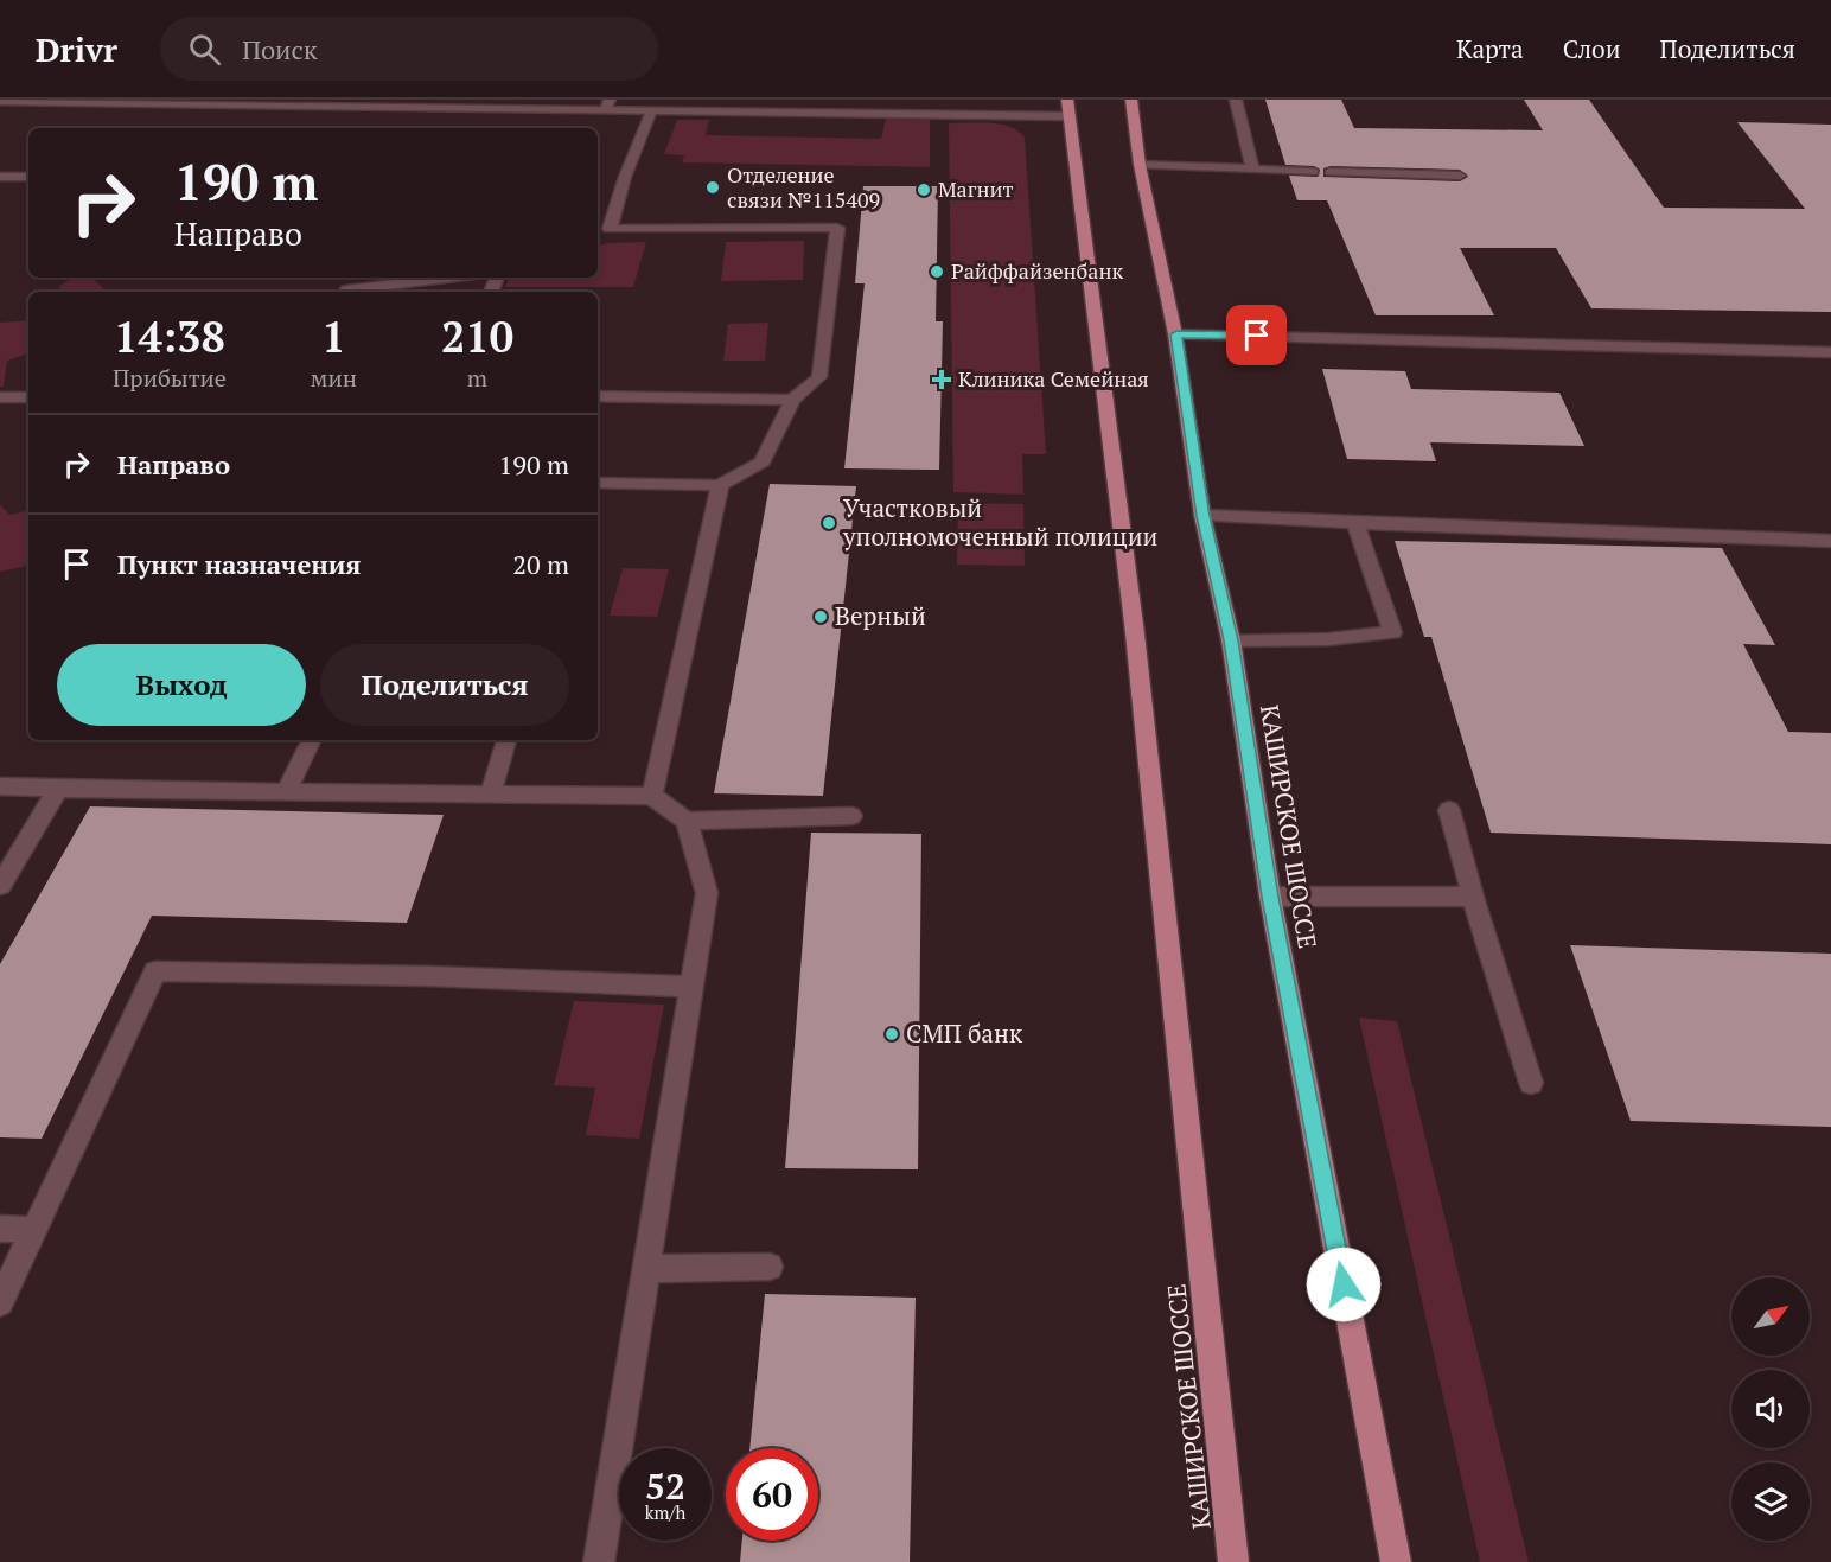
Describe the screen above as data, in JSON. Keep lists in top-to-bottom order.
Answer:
{
  "streets": {
    "main road": ["КАШИРСКОЕ ШОССЕ"]
  },
  "places": {
    "other": [
      "Отделение связи №115409",
      "Магнит",
      "Райффайзенбанк",
      "Участковый уполномоченный полиции",
      "Верный",
      "СМП банк"
    ],
    "health": ["Клиника Семейная"]
  },
  "north": "top right",
  "page": {
    "header": "Drivr",
    "search": "Поиск",
    "nav": ["Карта", "Слои", "Поделиться"],
    "turn": ["190 m", "Направо"],
    "eta": [
      "14:38",
      "Прибытие",
      "1",
      "мин",
      "210",
      "m"
    ],
    "list": [
      {
        "name": "Направо",
        "value": "190 m"
      },
      {
        "name": "Пункт назначения",
        "value": "20 m"
      }
    ],
    "buttons": ["Выход", "Поделиться"],
    "speed": "52 km/h",
    "limit": "60"
  }
}
